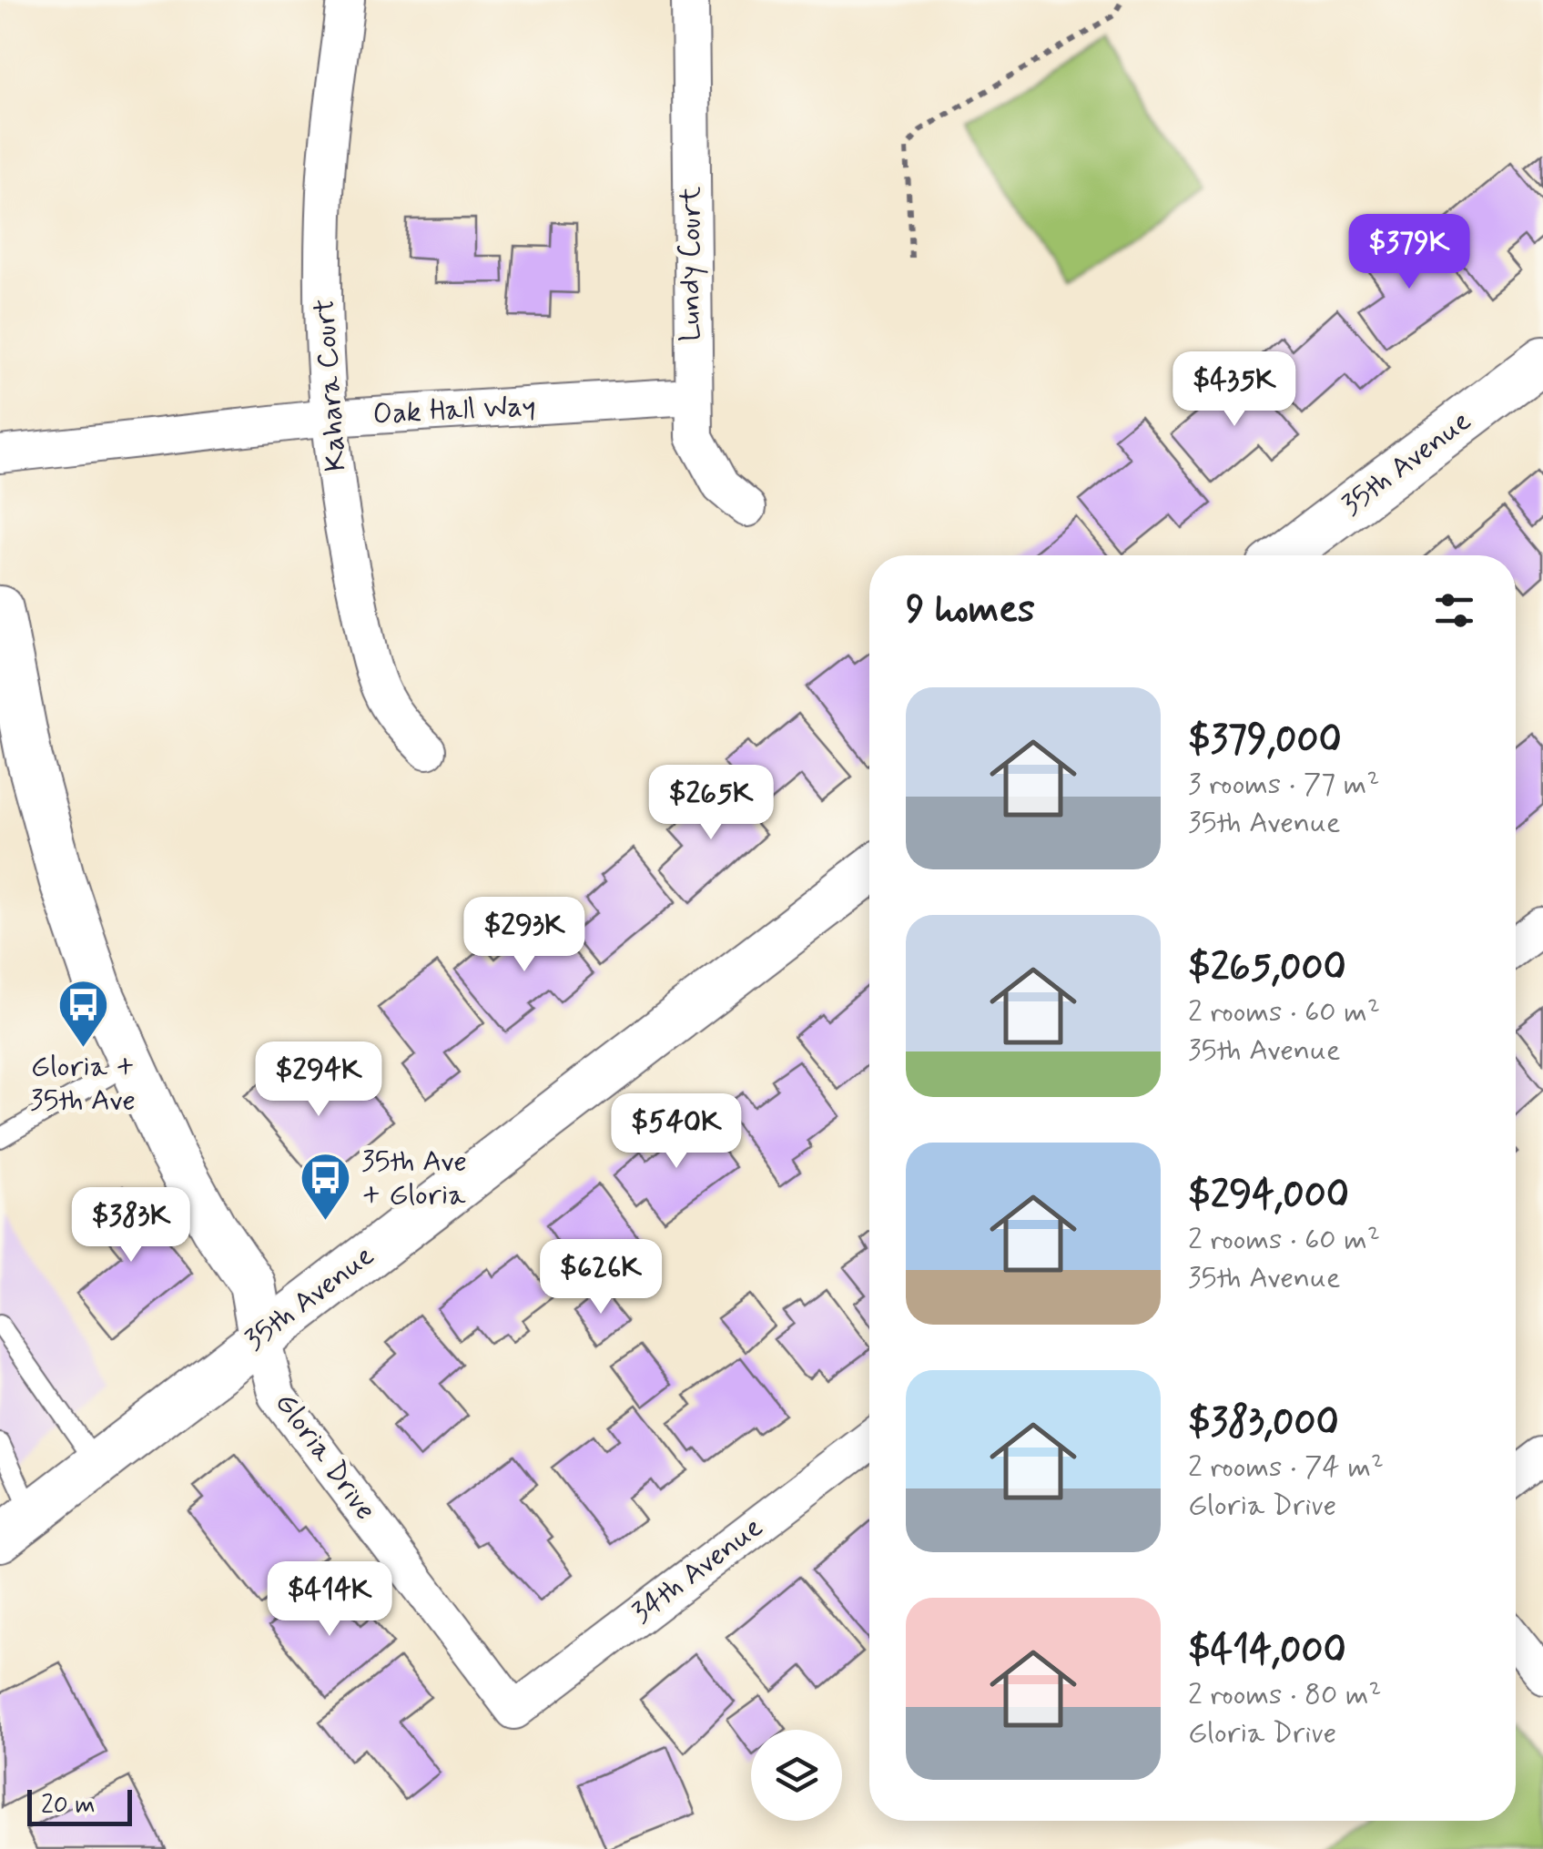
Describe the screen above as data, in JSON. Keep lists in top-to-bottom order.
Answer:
{
  "streets": {
    "street": [
      "Lundy Court",
      "Kahara Court",
      "Oak Hall Way",
      "35th Avenue",
      "Gloria Drive",
      "34th Avenue"
    ]
  },
  "crossings": [
    ["Lundy Court", "Oak Hall Way"],
    ["Kahara Court", "Oak Hall Way"],
    ["35th Avenue", "Gloria Drive"],
    ["Gloria Drive", "34th Avenue"]
  ],
  "places": {
    "bus stop": ["Gloria + 35th Ave", "35th Ave + Gloria"]
  },
  "scale_bar": "20 m",
  "page": {
    "price": [
      "$379K",
      "$435K",
      "$265K",
      "$293K",
      "$294K",
      "$540K",
      "$383K",
      "$626K",
      "$414K"
    ],
    "heading": "9 homes",
    "list": [
      {
        "name": "$379,000",
        "note": "3 rooms · 77 m² · 35th Avenue"
      },
      {
        "name": "$265,000",
        "note": "2 rooms · 60 m² · 35th Avenue"
      },
      {
        "name": "$294,000",
        "note": "2 rooms · 60 m² · 35th Avenue"
      },
      {
        "name": "$383,000",
        "note": "2 rooms · 74 m² · Gloria Drive"
      },
      {
        "name": "$414,000",
        "note": "2 rooms · 80 m² · Gloria Drive"
      }
    ],
    "scale": "20 m"
  }
}
